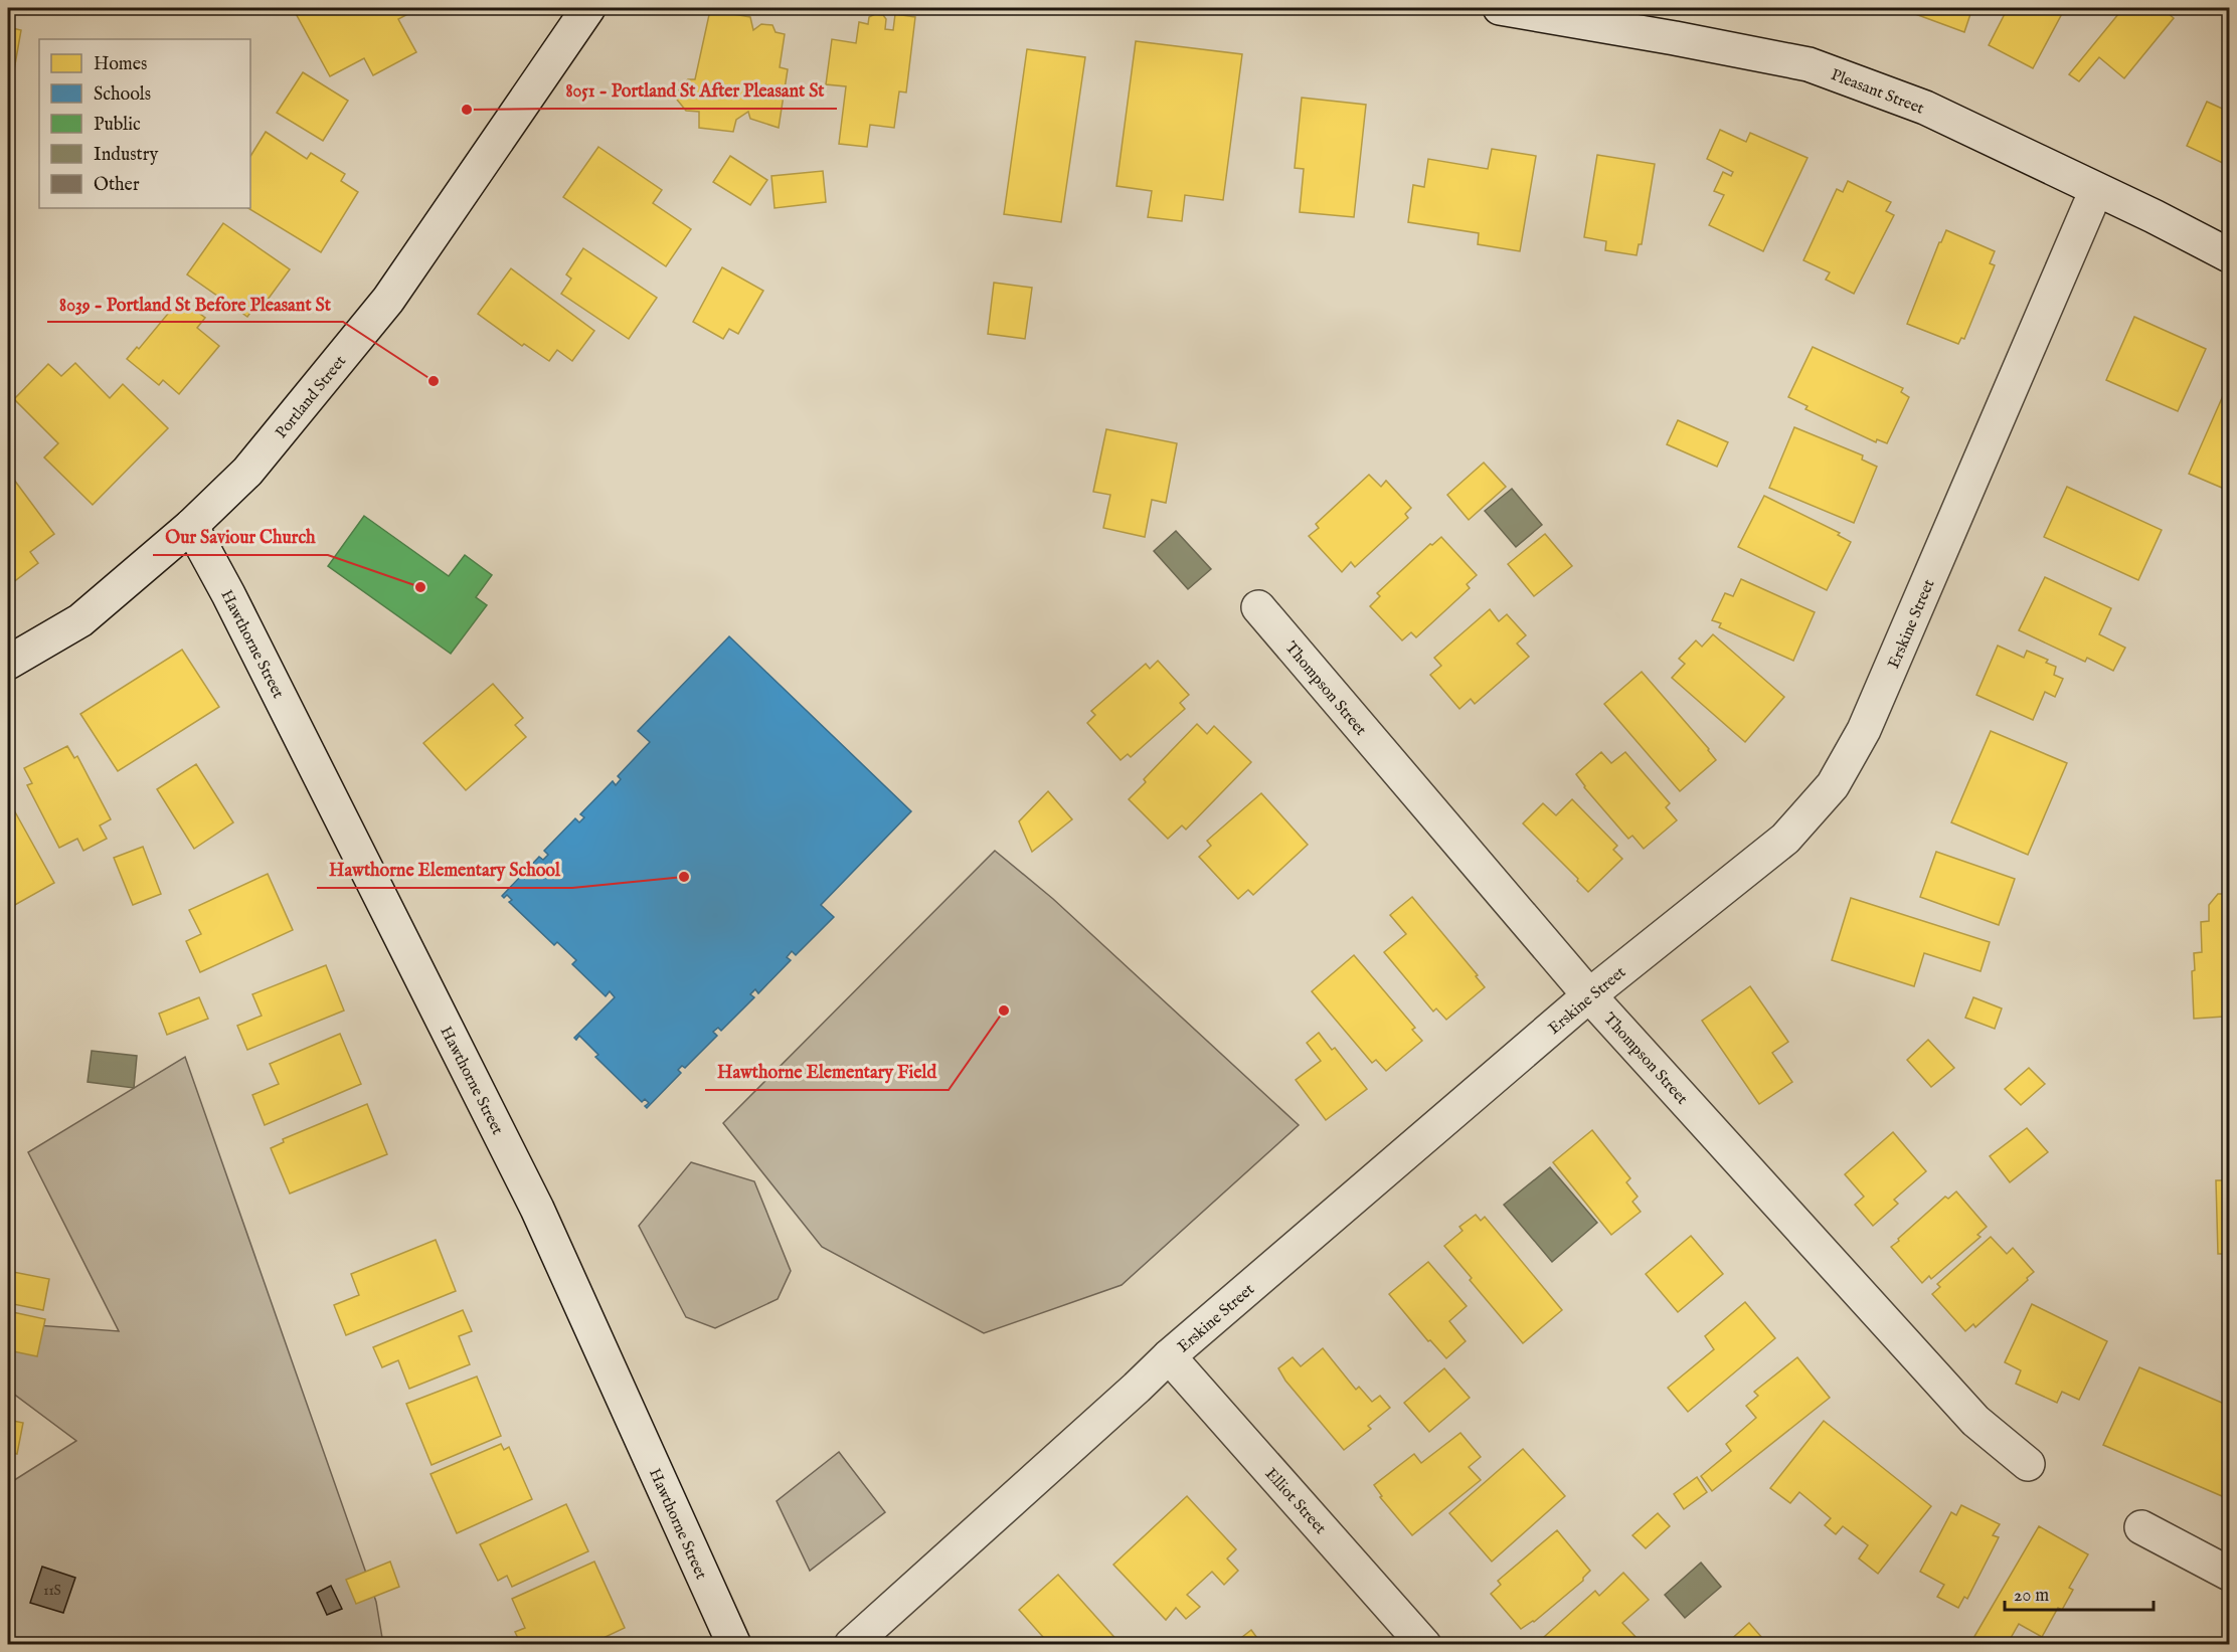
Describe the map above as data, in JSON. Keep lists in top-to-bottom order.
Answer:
{
  "streets": {
    "street": [
      "Pleasant Street",
      "Portland Street",
      "Erskine Street",
      "Hawthorne Street",
      "Thompson Street",
      "Elliot Street"
    ]
  },
  "crossings": [
    ["Pleasant Street", "Erskine Street"],
    ["Portland Street", "Hawthorne Street"],
    ["Erskine Street", "Thompson Street"],
    ["Erskine Street", "Elliot Street"]
  ],
  "places": [
    "8051 - Portland St After Pleasant St",
    "8039 - Portland St Before Pleasant St",
    "Our Saviour Church",
    "Hawthorne Elementary School",
    "Hawthorne Elementary Field"
  ],
  "house_numbers": ["11S"],
  "legend": [
    "Homes",
    "Schools",
    "Public",
    "Industry",
    "Other"
  ],
  "scale_bar": "20 m"
}
